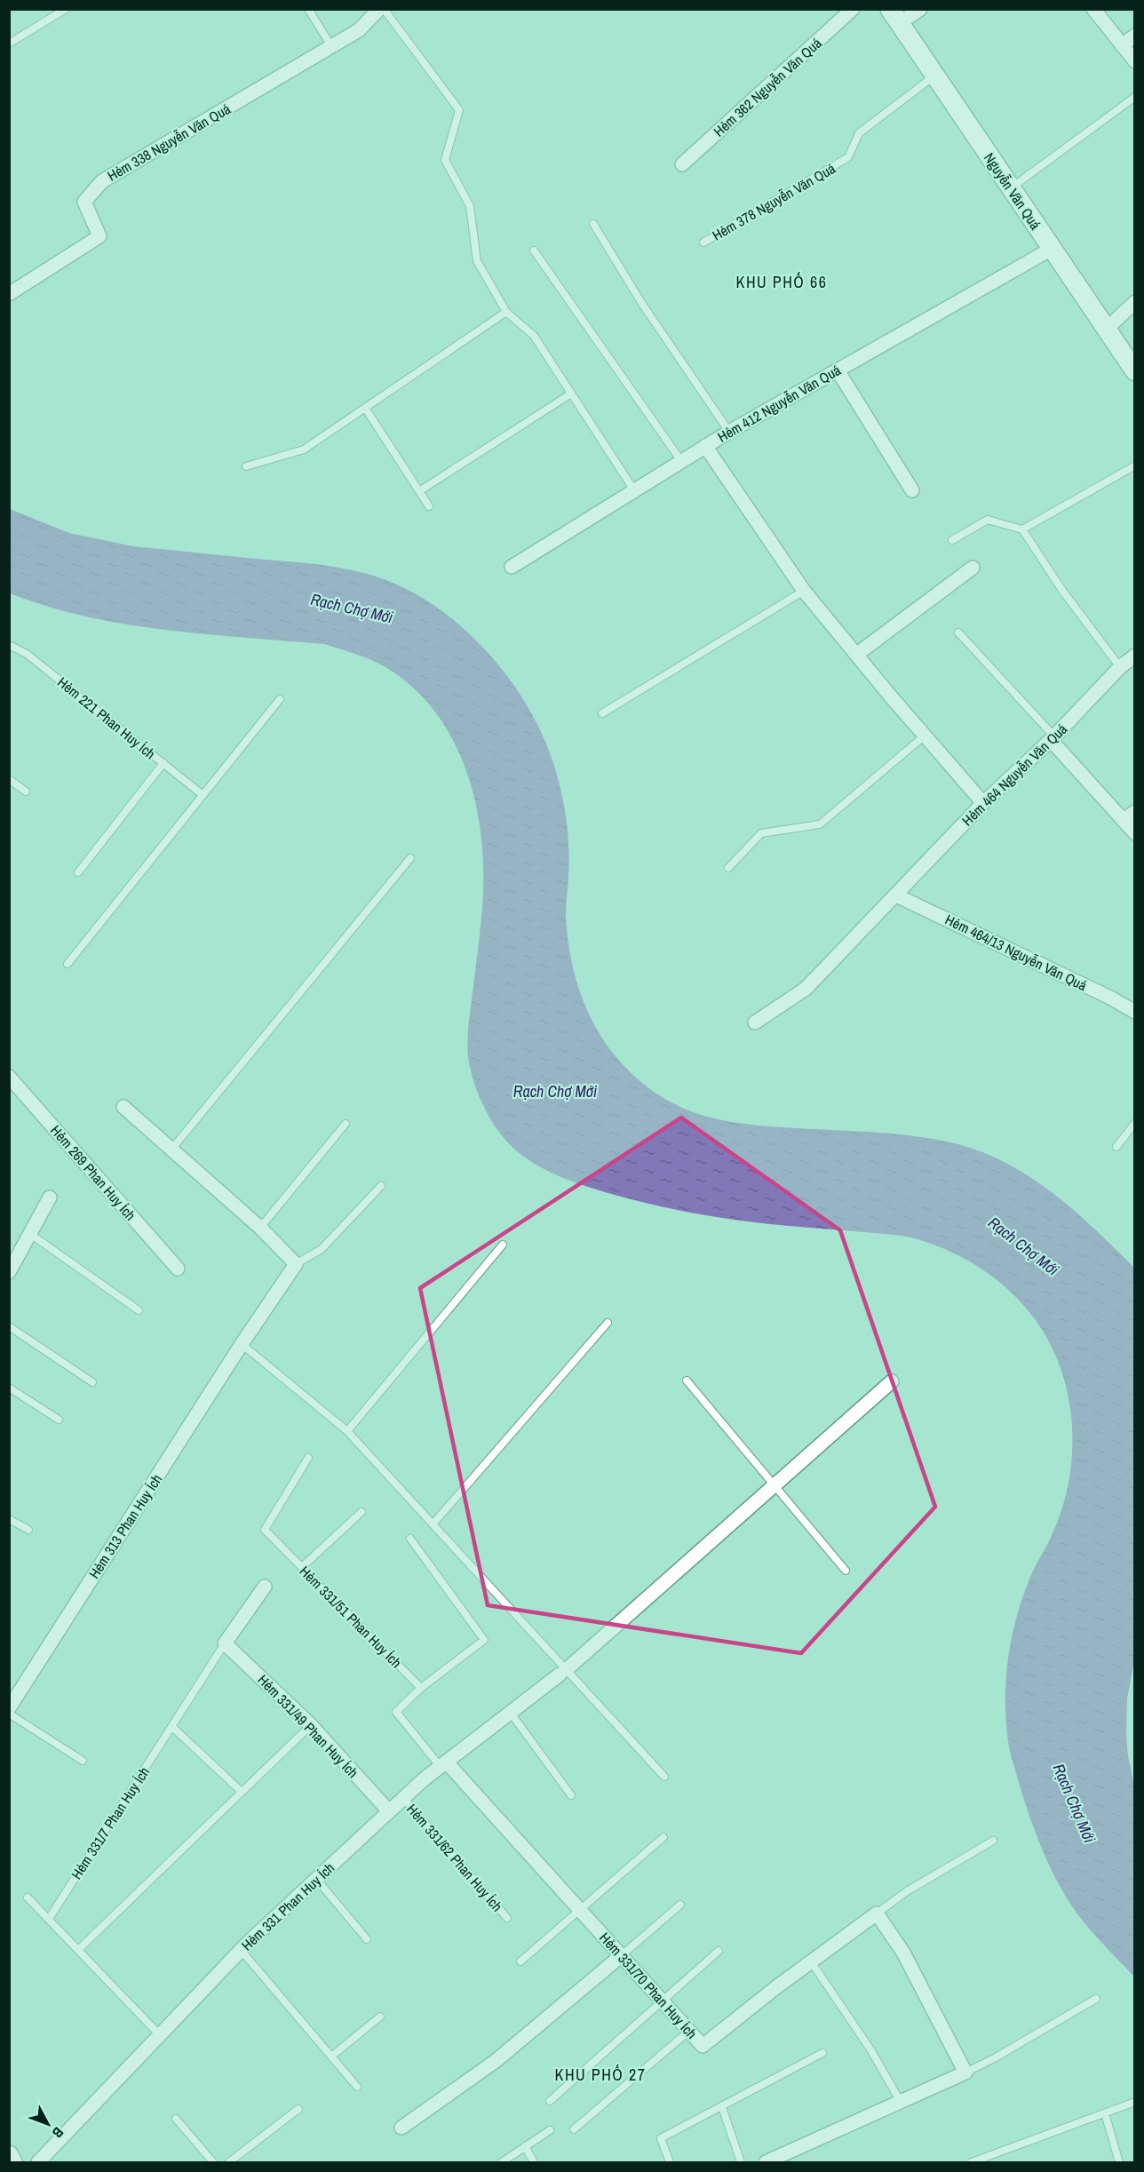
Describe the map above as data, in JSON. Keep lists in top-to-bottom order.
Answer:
{
  "streets": {
    "main road": ["Nguyễn Văn Quá"],
    "street": [
      "Hẻm 362 Nguyễn Văn Quá",
      "Hẻm 338 Nguyễn Văn Quá",
      "Hẻm 412 Nguyễn Văn Quá",
      "Hẻm 464 Nguyễn Văn Quá",
      "Hẻm 464/13 Nguyễn Văn Quá",
      "Hẻm 269 Phan Huy Ích",
      "Hẻm 313 Phan Huy Ích",
      "Hẻm 331/49 Phan Huy Ích",
      "Hẻm 331 Phan Huy Ích",
      "Hẻm 331/70 Phan Huy Ích"
    ],
    "lane": [
      "Hẻm 378 Nguyễn Văn Quá",
      "Hẻm 221 Phan Huy Ích",
      "Hẻm 331/51 Phan Huy Ích",
      "Hẻm 331/7 Phan Huy Ích",
      "Hẻm 331/62 Phan Huy Ích"
    ]
  },
  "crossings": [
    ["Nguyễn Văn Quá", "Hẻm 378 Nguyễn Văn Quá"],
    ["Nguyễn Văn Quá", "Hẻm 412 Nguyễn Văn Quá"],
    ["Hẻm 464 Nguyễn Văn Quá", "Hẻm 464/13 Nguyễn Văn Quá"],
    ["Hẻm 331/49 Phan Huy Ích", "Hẻm 331/7 Phan Huy Ích"],
    ["Hẻm 331/49 Phan Huy Ích", "Hẻm 331 Phan Huy Ích"],
    ["Hẻm 331/62 Phan Huy Ích", "Hẻm 331 Phan Huy Ích"],
    ["Hẻm 331 Phan Huy Ích", "Hẻm 331/70 Phan Huy Ích"]
  ],
  "districts": ["KHU PHỐ 66", "KHU PHỐ 27"],
  "water": ["Rạch Chợ Mới"],
  "north": "bottom right"
}
